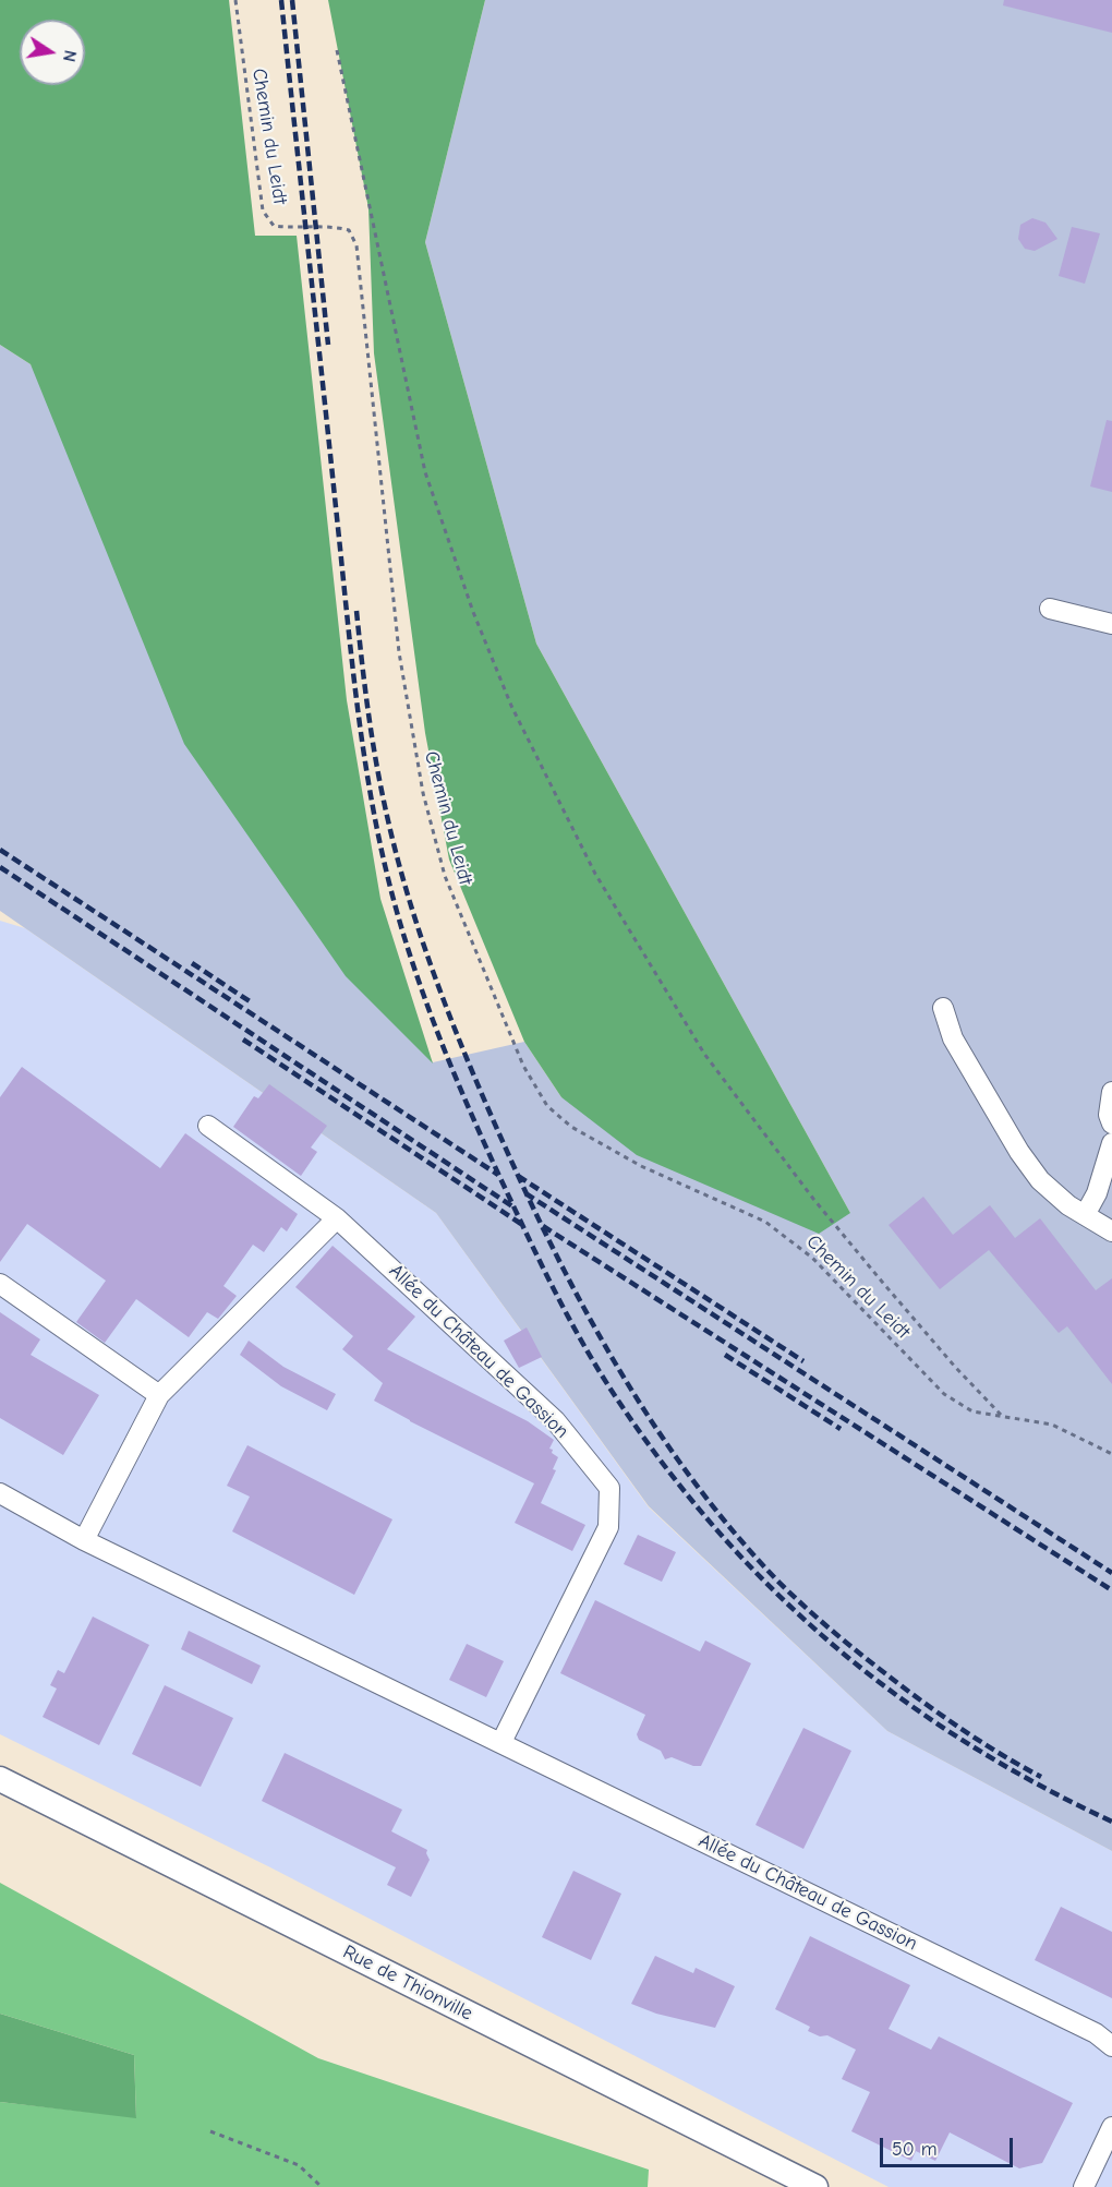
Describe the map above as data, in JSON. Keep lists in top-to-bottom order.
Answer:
{
  "streets": {
    "main road": ["Rue de Thionville"],
    "street": ["Allée du Château de Gassion"],
    "path": ["Chemin du Leidt"]
  },
  "scale_bar": "50 m",
  "north": "right"
}
